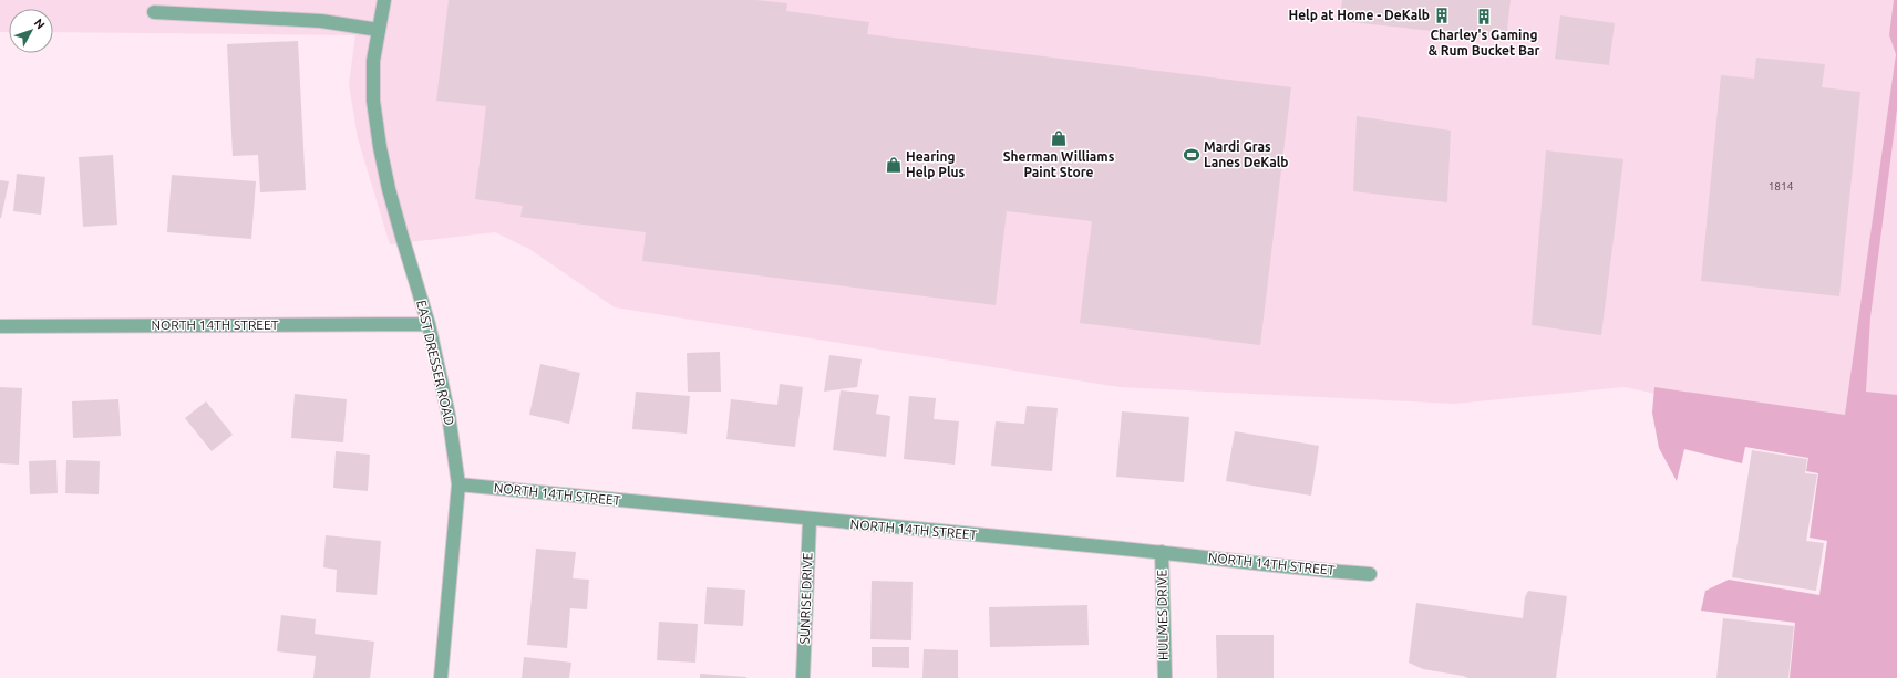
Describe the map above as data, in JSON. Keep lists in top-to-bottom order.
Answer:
{
  "streets": {
    "street": [
      "NORTH 14TH STREET",
      "EAST DRESSER ROAD",
      "SUNRISE DRIVE",
      "HULMES DRIVE"
    ]
  },
  "crossings": [
    ["NORTH 14TH STREET", "EAST DRESSER ROAD"],
    ["NORTH 14TH STREET", "SUNRISE DRIVE"],
    ["NORTH 14TH STREET", "HULMES DRIVE"]
  ],
  "places": {
    "building": ["Help at Home - DeKalb", "Charley's Gaming & Rum Bucket Bar"],
    "shop": ["Sherman Williams Paint Store", "Hearing Help Plus"],
    "sports": ["Mardi Gras Lanes DeKalb"]
  },
  "house_numbers": ["1814"],
  "north": "top right"
}
